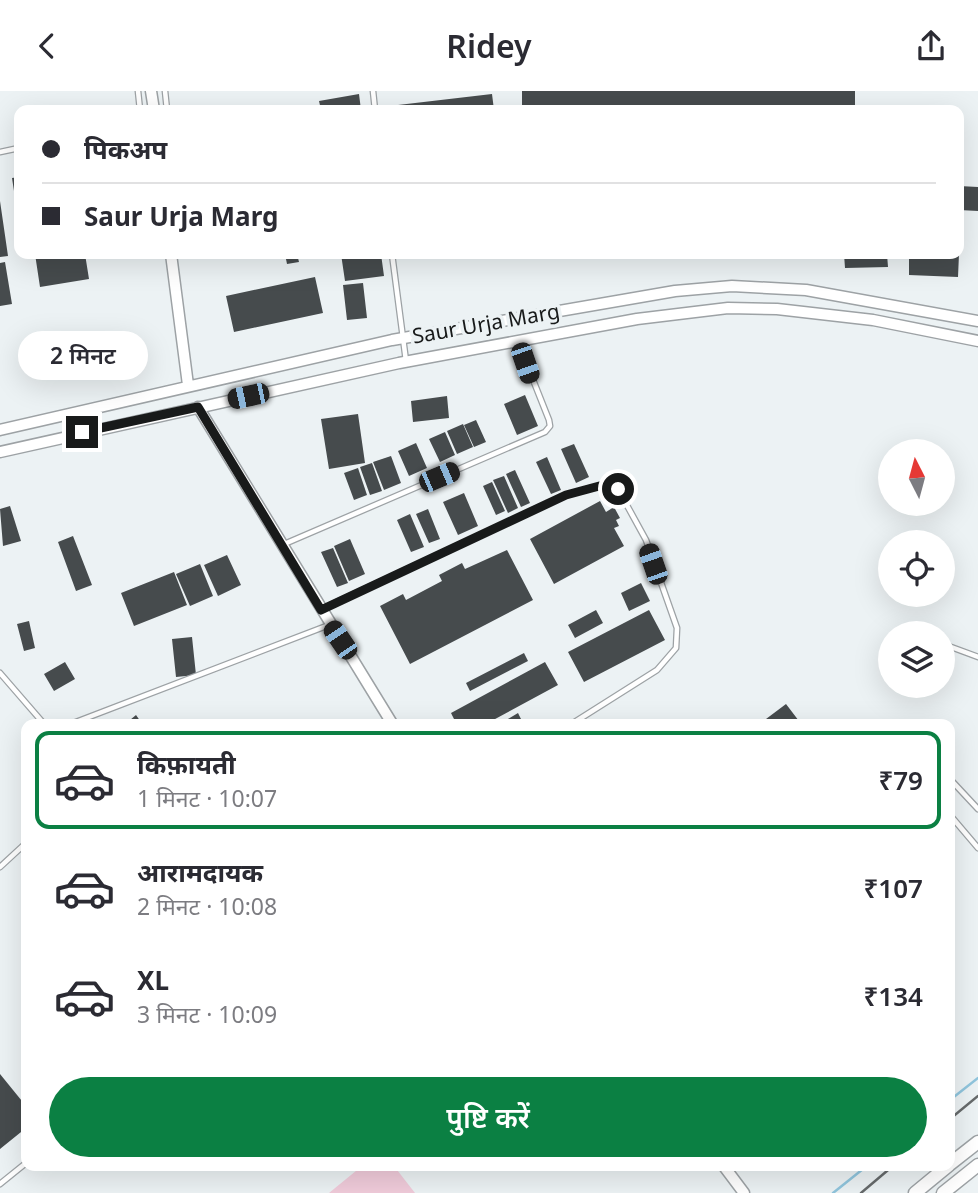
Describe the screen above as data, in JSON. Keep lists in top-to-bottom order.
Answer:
{
  "streets": {
    "street": ["Saur Urja Marg"]
  },
  "north": "top",
  "page": {
    "header": "Ridey",
    "banner": ["पिकअप", "Saur Urja Marg"],
    "bubble": "2 मिनट",
    "list": [
      {
        "name": "किफ़ायती",
        "note": "1 मिनट · 10:07",
        "value": "₹79"
      },
      {
        "name": "आरामदायक",
        "note": "2 मिनट · 10:08",
        "value": "₹107"
      },
      {
        "name": "XL",
        "note": "3 मिनट · 10:09",
        "value": "₹134"
      }
    ],
    "buttons": "पुष्टि करें"
  }
}
